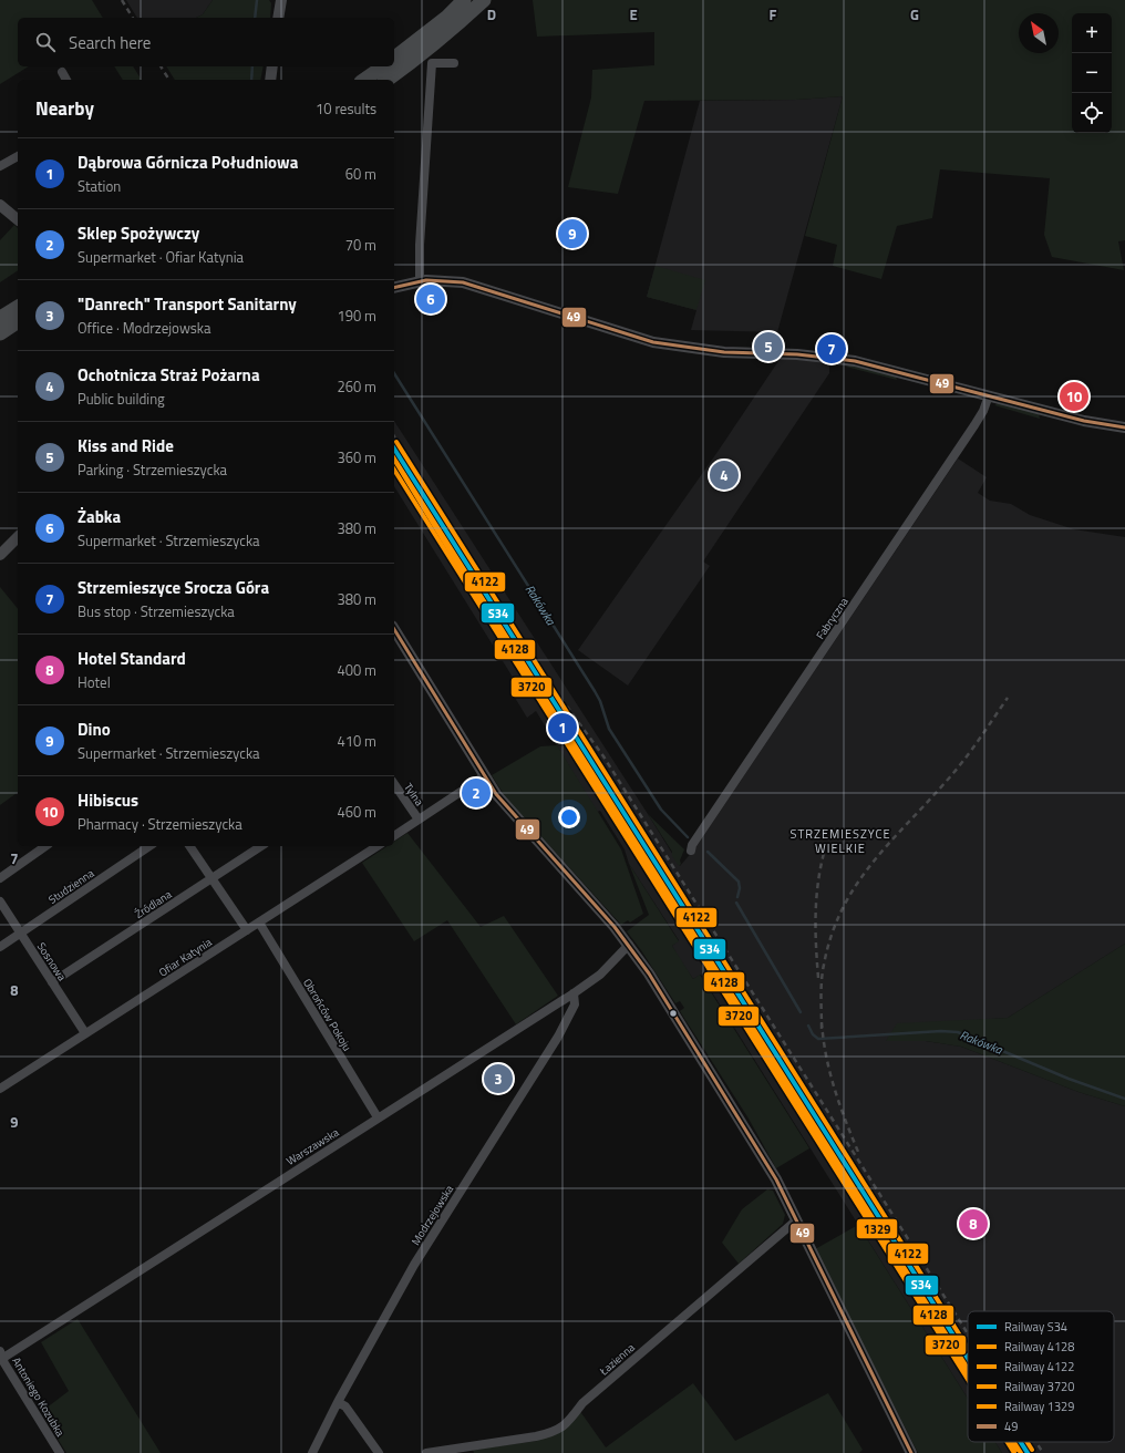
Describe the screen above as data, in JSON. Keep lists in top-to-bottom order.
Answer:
{
  "streets": {
    "street": [
      "Fabryczna",
      "Tylna",
      "Studzienna",
      "Źródlana",
      "Ofiar Katynia",
      "Sosnowa",
      "Obrońców Pokoju",
      "Warszawska",
      "Modrzejowska",
      "Łazienna",
      "Antoniego Kozubka"
    ]
  },
  "crossings": [
    ["Studzienna", "Sosnowa"],
    ["Źródlana", "Sosnowa"],
    ["Ofiar Katynia", "Sosnowa"],
    ["Ofiar Katynia", "Obrońców Pokoju"],
    ["Obrońców Pokoju", "Warszawska"],
    ["Warszawska", "Modrzejowska"],
    ["Warszawska", "Antoniego Kozubka"]
  ],
  "districts": ["STRZEMIESZYCE WIELKIE"],
  "water": ["Rakówka"],
  "lines": [
    "transit line 49",
    "rail line 4122",
    "rail line S34",
    "rail line 4128",
    "rail line 1329",
    "rail line 3720"
  ],
  "legend": [
    "Railway S34",
    "Railway 4128",
    "Railway 4122",
    "Railway 3720",
    "Railway 1329",
    "49"
  ],
  "north": "top left",
  "page": {
    "map_buttons": ["+", "−"],
    "search": "Search here",
    "heading": ["Nearby", "10 results"],
    "list": [
      {
        "mark": "1",
        "name": "Dąbrowa Górnicza Południowa",
        "note": "Station",
        "value": "60 m"
      },
      {
        "mark": "2",
        "name": "Sklep Spożywczy",
        "note": "Supermarket · Ofiar Katynia",
        "value": "70 m"
      },
      {
        "mark": "3",
        "name": "\"Danrech\" Transport Sanitarny",
        "note": "Office · Modrzejowska",
        "value": "190 m"
      },
      {
        "mark": "4",
        "name": "Ochotnicza Straż Pożarna",
        "note": "Public building",
        "value": "260 m"
      },
      {
        "mark": "5",
        "name": "Kiss and Ride",
        "note": "Parking · Strzemieszycka",
        "value": "360 m"
      },
      {
        "mark": "6",
        "name": "Żabka",
        "note": "Supermarket · Strzemieszycka",
        "value": "380 m"
      },
      {
        "mark": "7",
        "name": "Strzemieszyce Srocza Góra",
        "note": "Bus stop · Strzemieszycka",
        "value": "380 m"
      },
      {
        "mark": "8",
        "name": "Hotel Standard",
        "note": "Hotel",
        "value": "400 m"
      },
      {
        "mark": "9",
        "name": "Dino",
        "note": "Supermarket · Strzemieszycka",
        "value": "410 m"
      },
      {
        "mark": "10",
        "name": "Hibiscus",
        "note": "Pharmacy · Strzemieszycka",
        "value": "460 m"
      }
    ],
    "pins": [
      "9",
      "6",
      "5",
      "7",
      "10",
      "4",
      "1",
      "2",
      "3",
      "8"
    ]
  },
  "grid": {
    "columns": [
      "D",
      "E",
      "F",
      "G"
    ],
    "rows": ["7", "8", "9"]
  }
}
